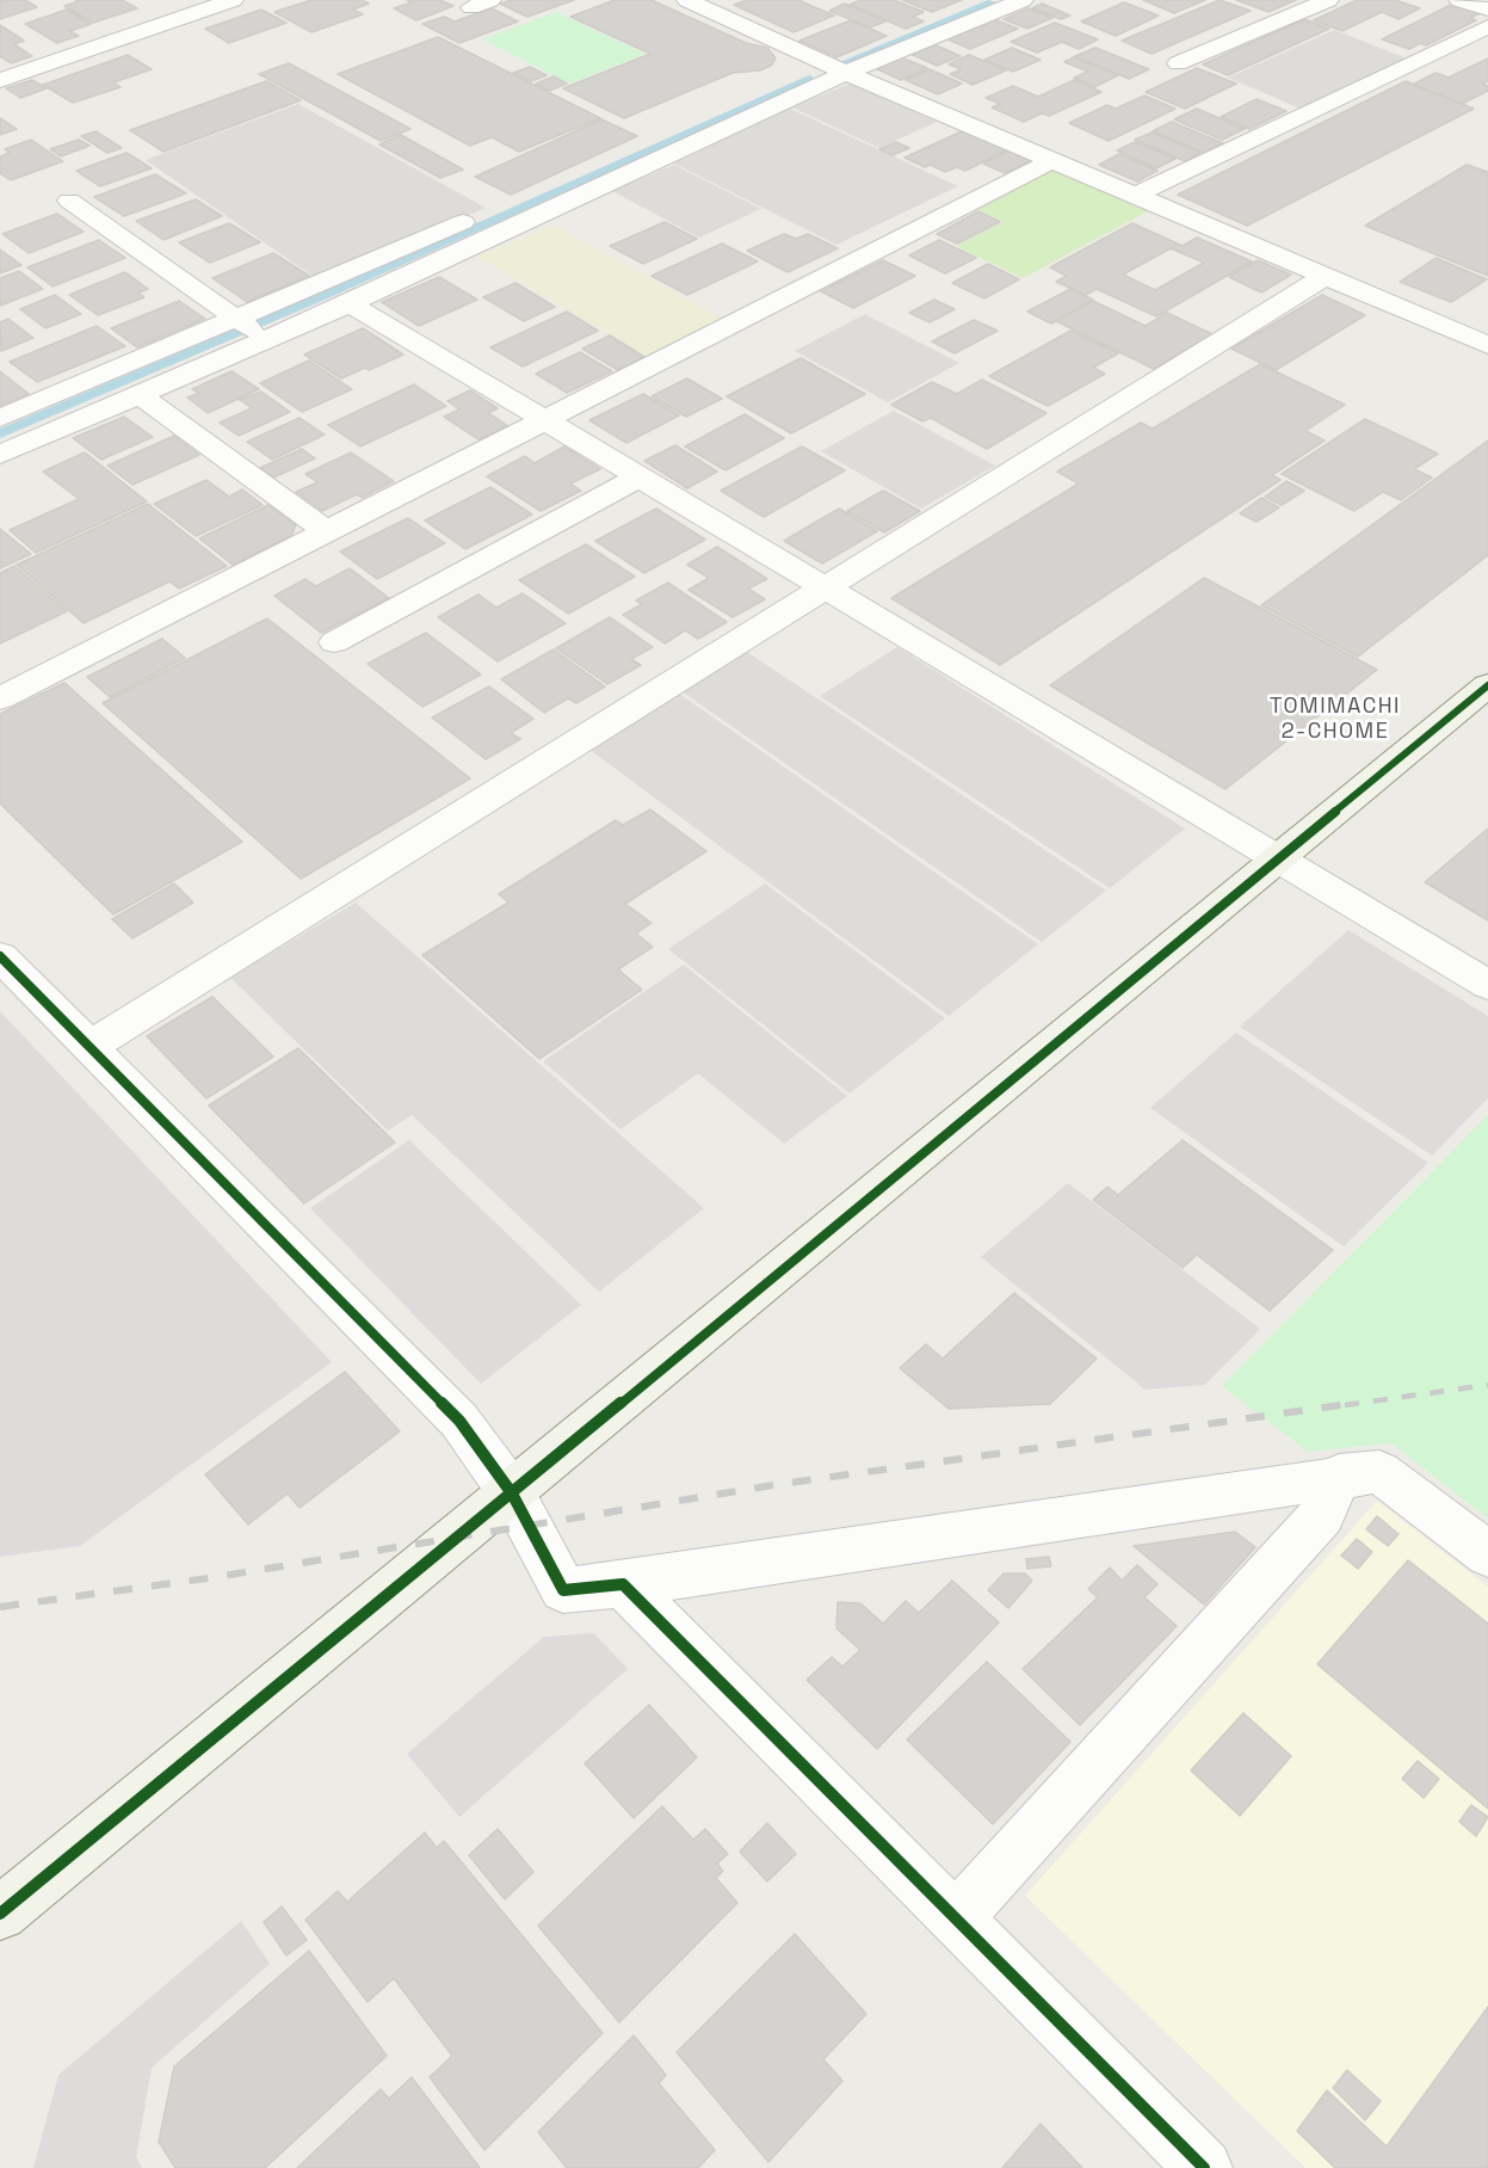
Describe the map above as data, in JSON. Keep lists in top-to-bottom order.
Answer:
{
  "districts": ["TOMIMACHI 2-CHOME"]
}
